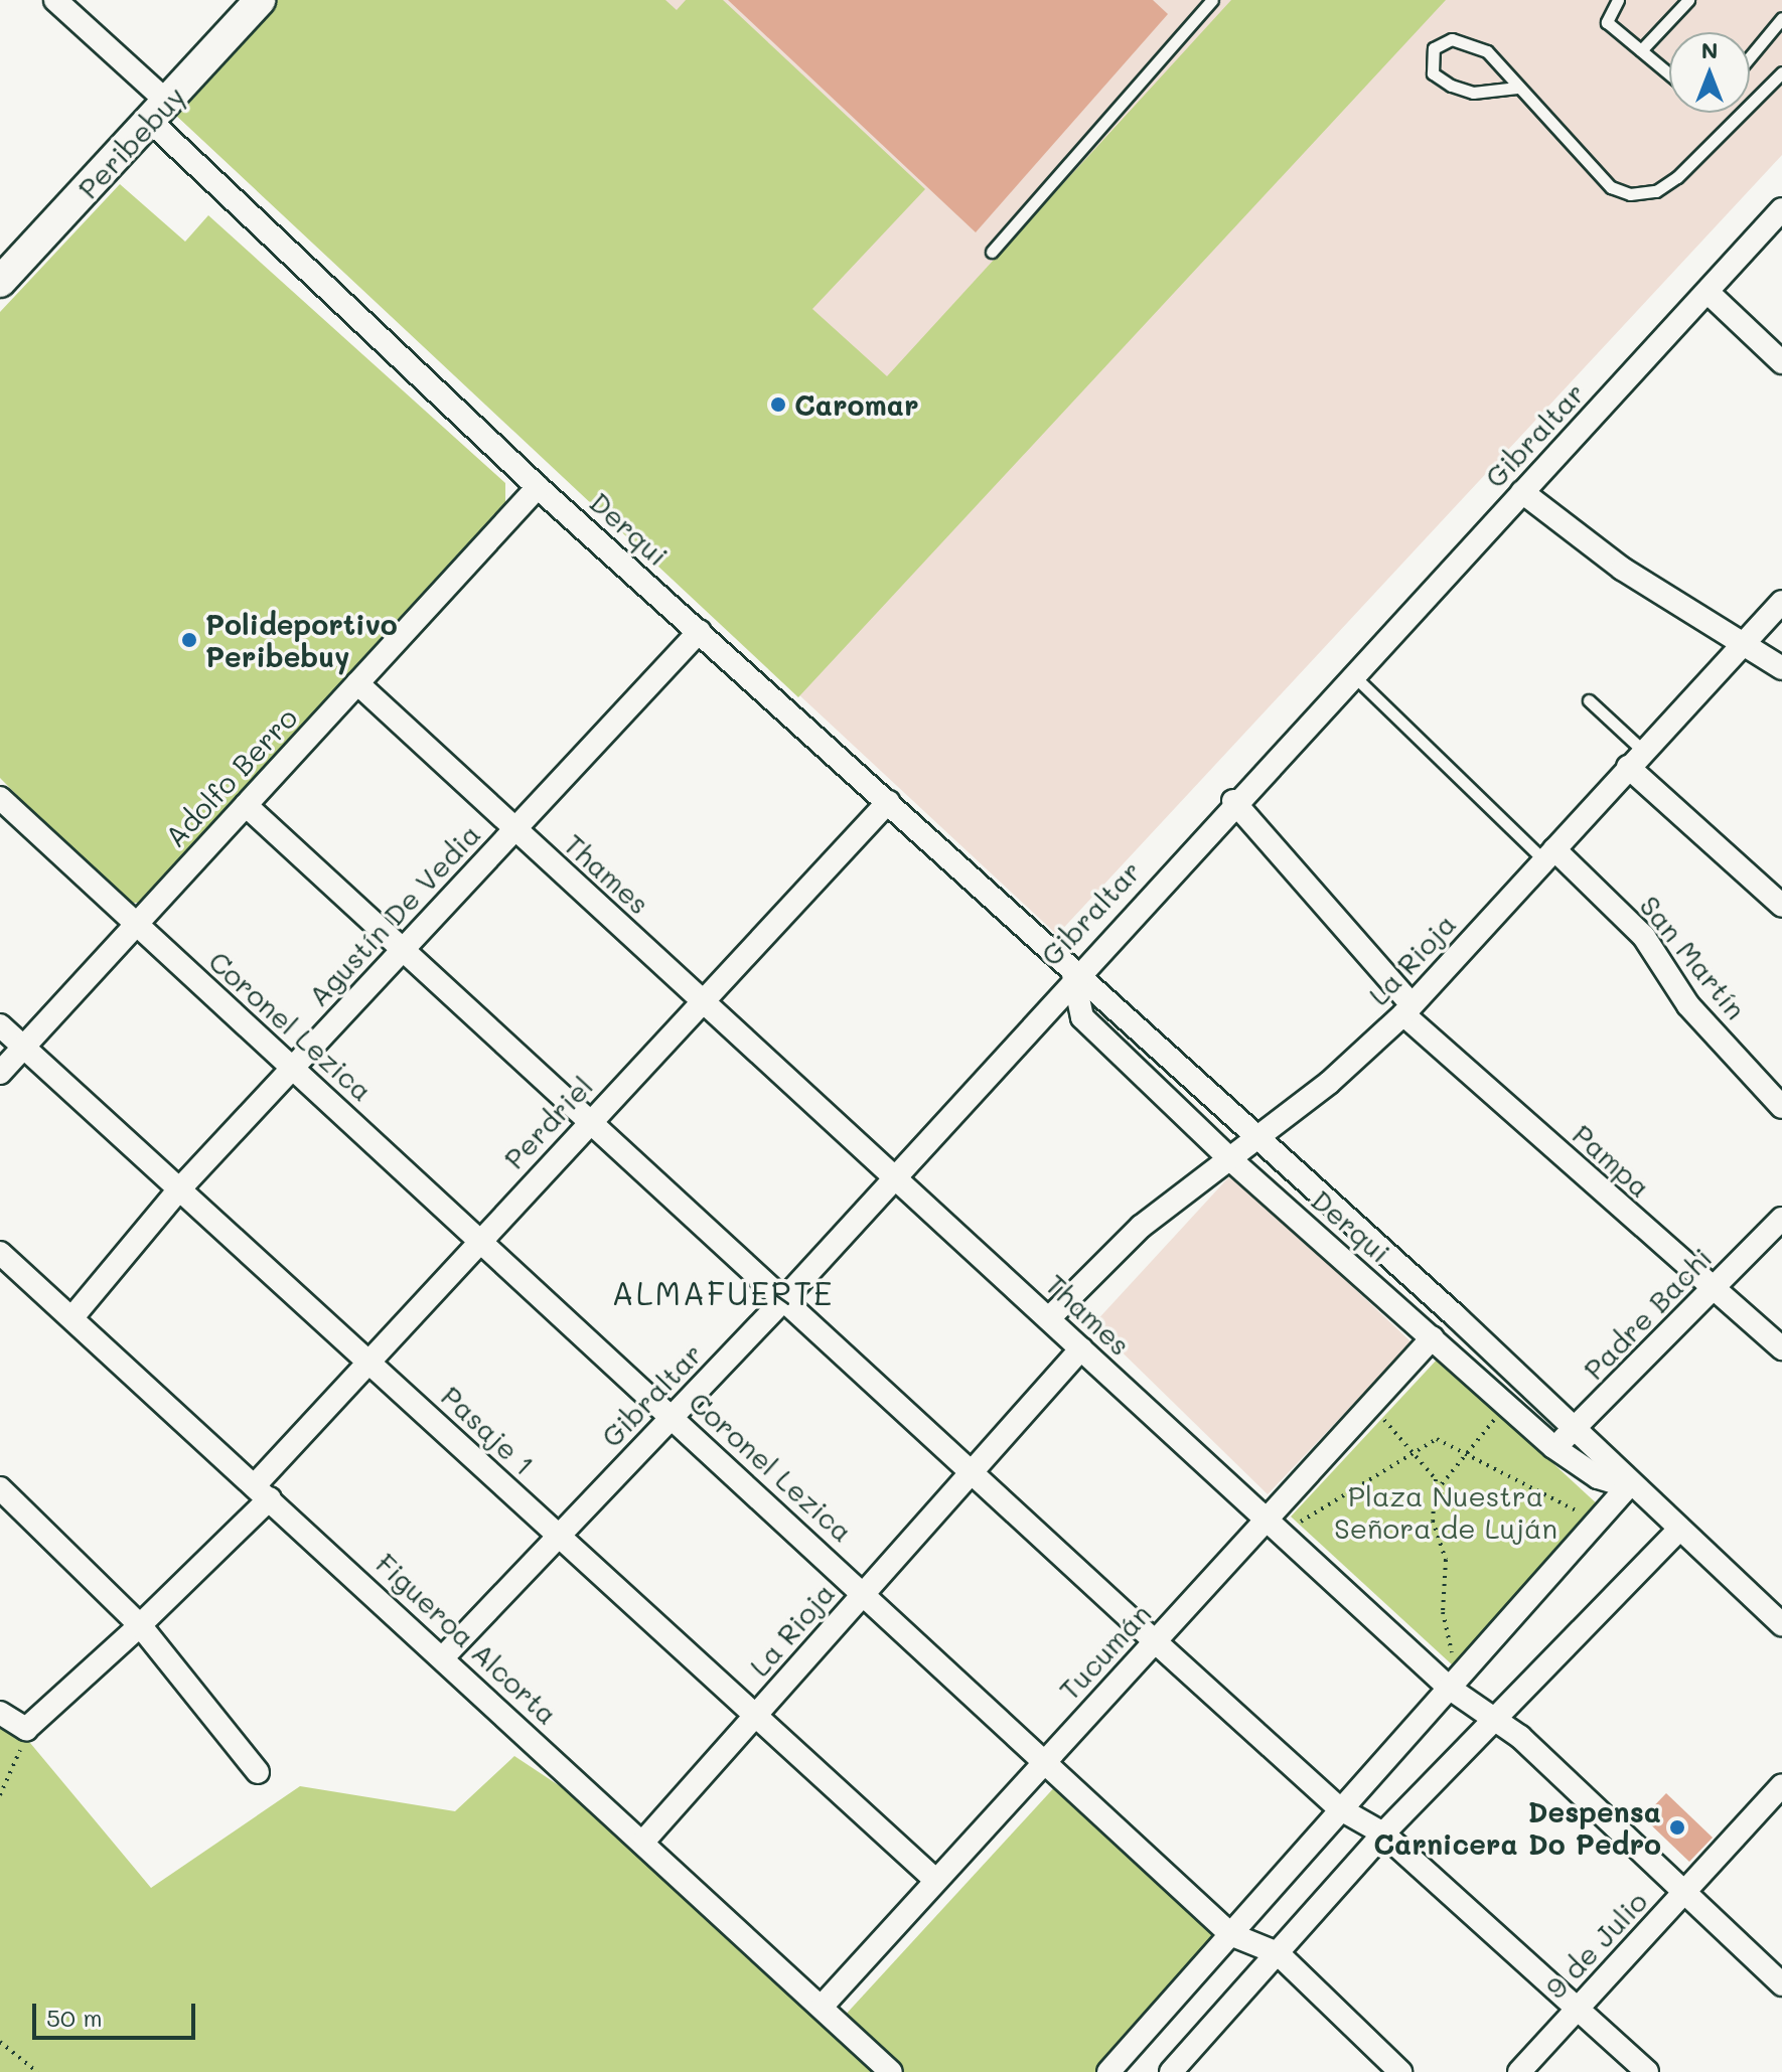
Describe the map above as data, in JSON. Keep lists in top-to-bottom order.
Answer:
{
  "streets": {
    "street": [
      "Peribebuy",
      "Gibraltar",
      "Derqui",
      "Adolfo Berro",
      "Thames",
      "Agustín De Vedia",
      "San Martín",
      "La Rioja",
      "Coronel Lezica",
      "Perdriel",
      "Pampa",
      "Padre Bachi",
      "Pasaje 1",
      "Figueroa Alcorta",
      "Tucumán",
      "9 de Julio"
    ]
  },
  "crossings": [
    ["Peribebuy", "Derqui"],
    ["Gibraltar", "Derqui"],
    ["Gibraltar", "Thames"],
    ["Gibraltar", "Coronel Lezica"],
    ["Gibraltar", "Pampa"],
    ["Gibraltar", "Pasaje 1"],
    ["Gibraltar", "Figueroa Alcorta"],
    ["Derqui", "Adolfo Berro"],
    ["Derqui", "Agustín De Vedia"],
    ["Derqui", "La Rioja"],
    ["Derqui", "Perdriel"],
    ["Derqui", "Padre Bachi"],
    ["Derqui", "Tucumán"],
    ["Adolfo Berro", "Thames"],
    ["Adolfo Berro", "Coronel Lezica"],
    ["Adolfo Berro", "Pasaje 1"],
    ["Thames", "Agustín De Vedia"],
    ["Thames", "La Rioja"],
    ["Thames", "Perdriel"],
    ["Thames", "Tucumán"],
    ["Thames", "9 de Julio"],
    ["Agustín De Vedia", "Coronel Lezica"],
    ["Agustín De Vedia", "Pasaje 1"],
    ["Agustín De Vedia", "Figueroa Alcorta"],
    ["San Martín", "La Rioja"],
    ["La Rioja", "Coronel Lezica"],
    ["La Rioja", "Pampa"],
    ["La Rioja", "Pasaje 1"],
    ["La Rioja", "Figueroa Alcorta"],
    ["Coronel Lezica", "Perdriel"],
    ["Coronel Lezica", "Tucumán"],
    ["Perdriel", "Pasaje 1"],
    ["Perdriel", "Figueroa Alcorta"],
    ["Pampa", "Padre Bachi"],
    ["Pasaje 1", "Tucumán"],
    ["Figueroa Alcorta", "Tucumán"]
  ],
  "districts": ["ALMAFUERTE"],
  "parks": ["Plaza Nuestra Señora de Luján"],
  "places": ["Caromar", "Polideportivo Peribebuy", "Despensa Carnicera Do Pedro"],
  "scale_bar": "50 m",
  "north": "top"
}
